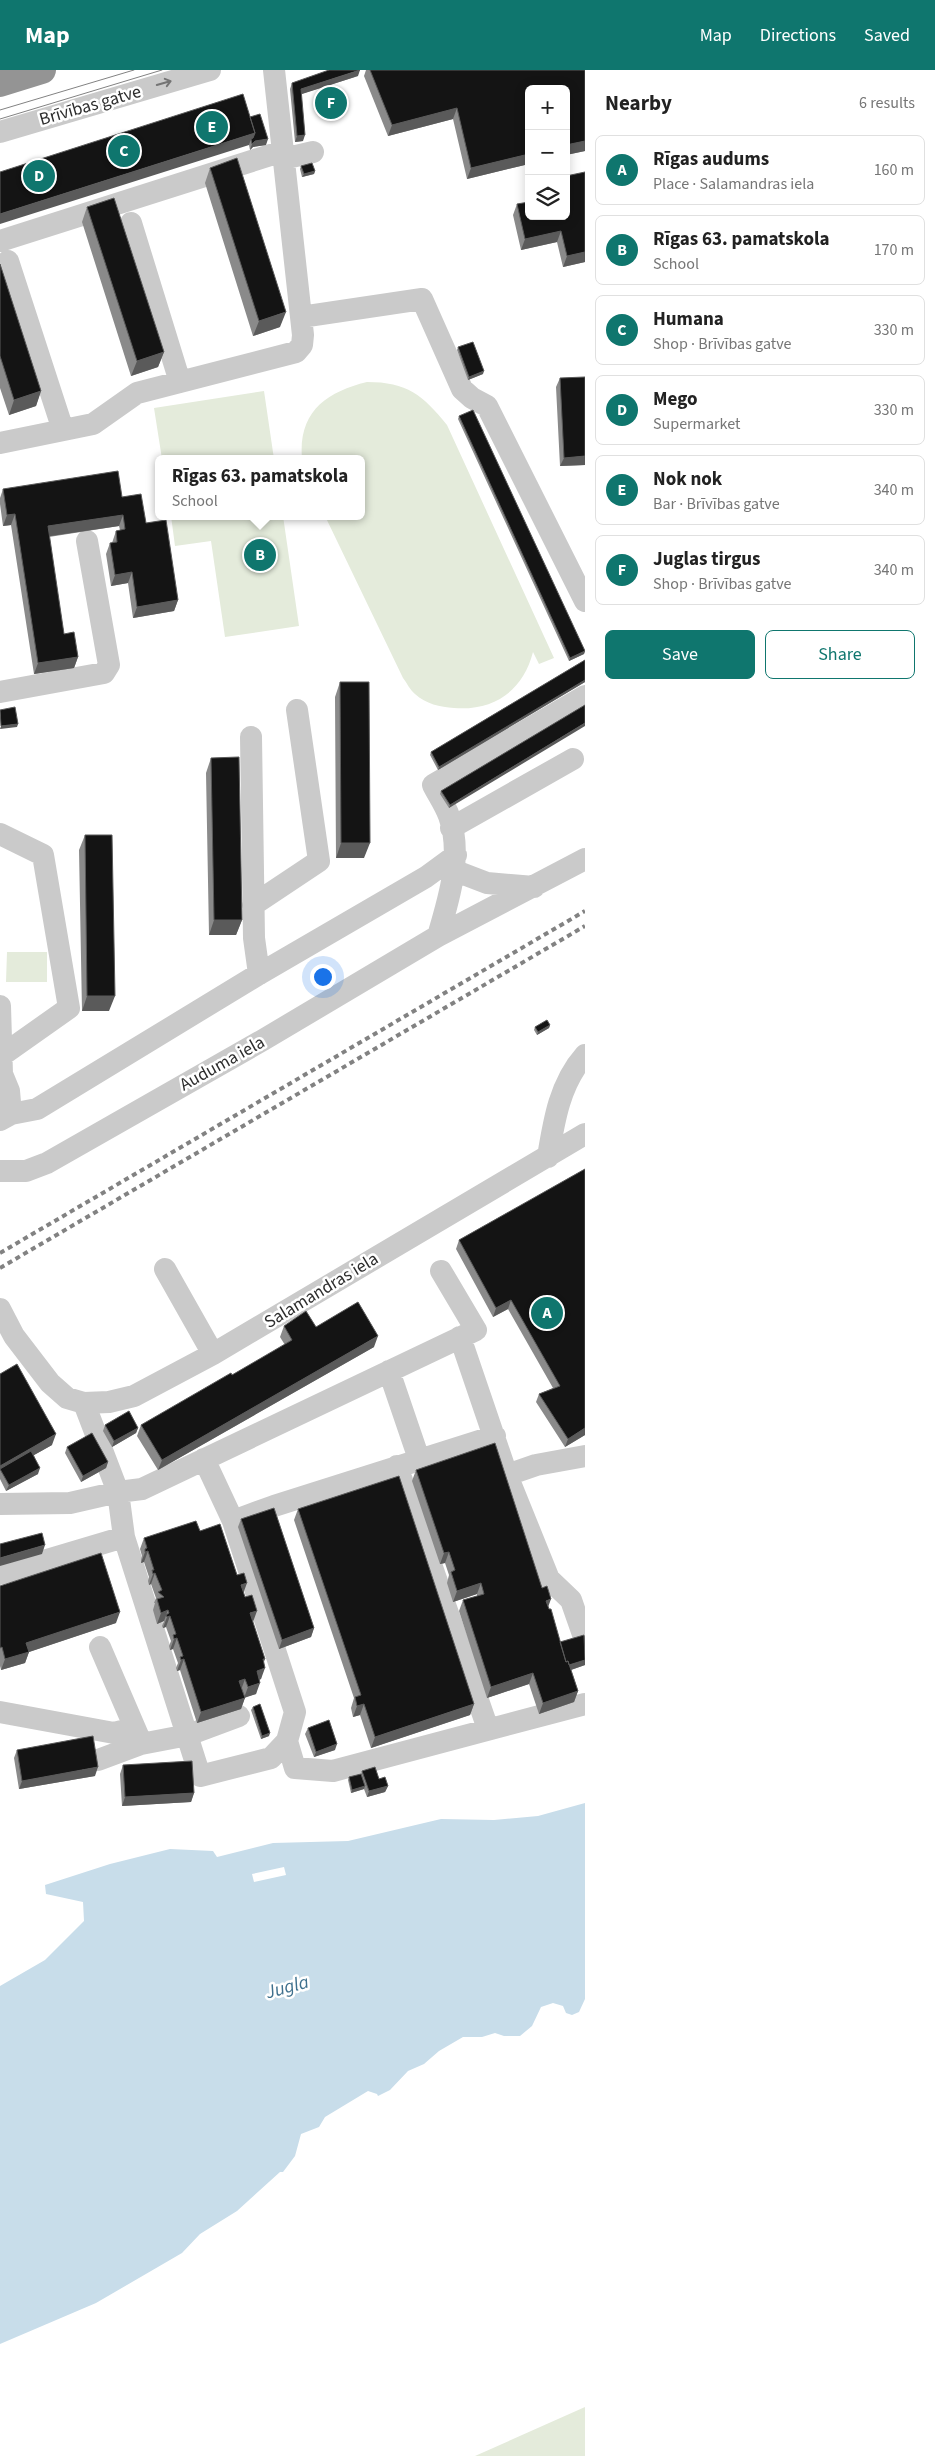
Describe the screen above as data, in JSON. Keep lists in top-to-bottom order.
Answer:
{
  "streets": {
    "street": ["Brīvības gatve", "Auduma iela", "Salamandras iela"]
  },
  "water": ["Jugla"],
  "page": {
    "header": "Map",
    "nav": ["Map", "Directions", "Saved"],
    "heading": ["Nearby", "6 results"],
    "map_buttons": ["+", "−"],
    "pins": [
      "F",
      "E",
      "C",
      "D",
      "B",
      "A"
    ],
    "list": [
      {
        "mark": "A",
        "name": "Rīgas audums",
        "note": "Place · Salamandras iela",
        "value": "160 m"
      },
      {
        "mark": "B",
        "name": "Rīgas 63. pamatskola",
        "note": "School",
        "value": "170 m"
      },
      {
        "mark": "C",
        "name": "Humana",
        "note": "Shop · Brīvības gatve",
        "value": "330 m"
      },
      {
        "mark": "D",
        "name": "Mego",
        "note": "Supermarket",
        "value": "330 m"
      },
      {
        "mark": "E",
        "name": "Nok nok",
        "note": "Bar · Brīvības gatve",
        "value": "340 m"
      },
      {
        "mark": "F",
        "name": "Juglas tirgus",
        "note": "Shop · Brīvības gatve",
        "value": "340 m"
      }
    ],
    "popup": ["Rīgas 63. pamatskola", "School"],
    "buttons": ["Save", "Share"]
  }
}
